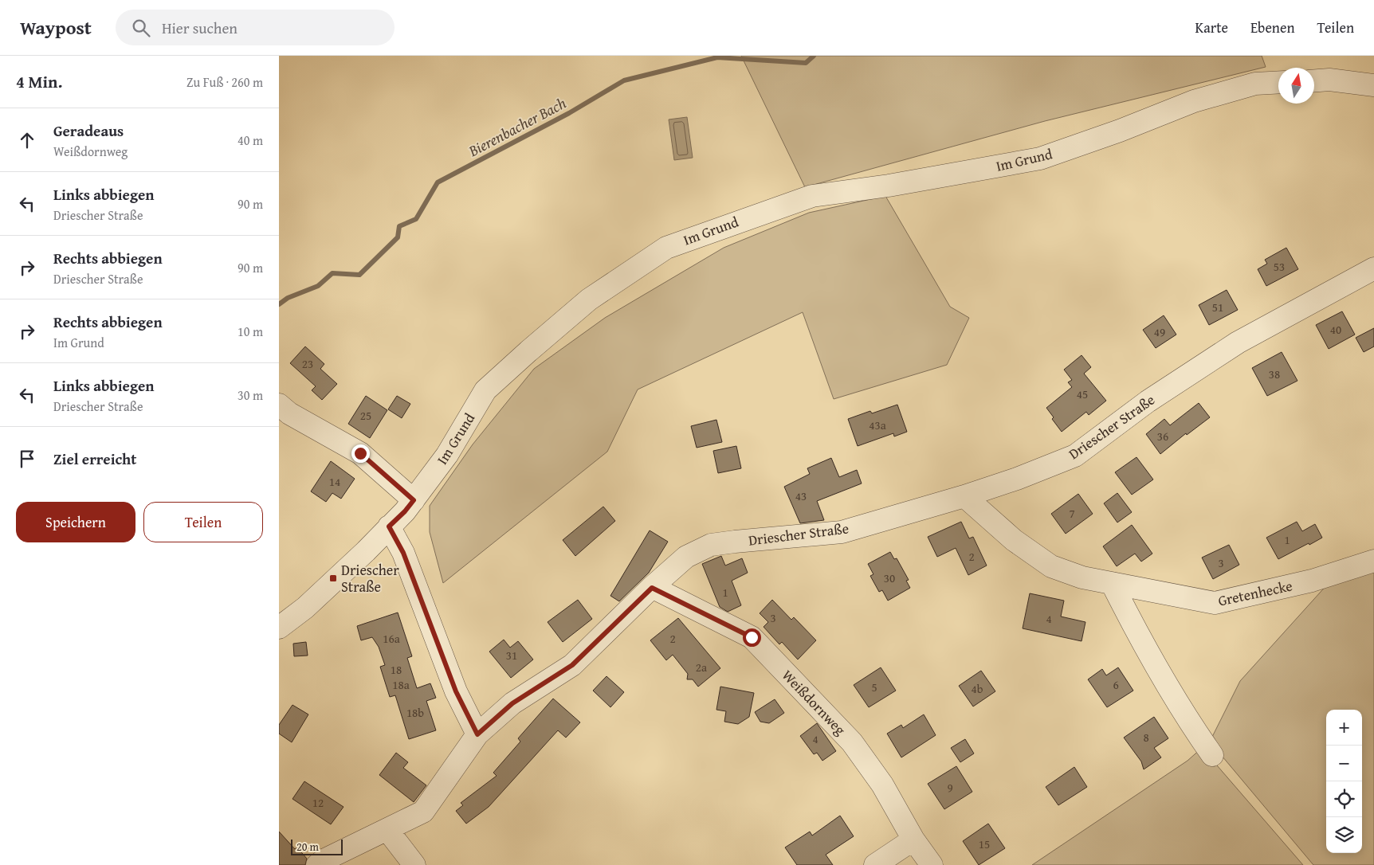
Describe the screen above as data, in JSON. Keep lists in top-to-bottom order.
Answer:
{
  "streets": {
    "street": [
      "Im Grund",
      "Driescher Straße",
      "Gretenhecke",
      "Weißdornweg"
    ]
  },
  "crossings": [
    ["Driescher Straße", "Gretenhecke"],
    ["Driescher Straße", "Weißdornweg"]
  ],
  "water": ["Bierenbacher Bach"],
  "places": {
    "transit": ["Driescher Straße"]
  },
  "house_numbers": [
    "53",
    "51",
    "40",
    "49",
    "23",
    "38",
    "45",
    "25",
    "43a",
    "36",
    "14",
    "43",
    "7",
    "1",
    "2",
    "3",
    "30",
    "1",
    "3",
    "4",
    "16a",
    "2",
    "31",
    "2a",
    "18",
    "18a",
    "6",
    "5",
    "4b",
    "18b",
    "8",
    "4",
    "9",
    "12",
    "15"
  ],
  "scale_bar": "20 m",
  "north": "top",
  "page": {
    "header": "Waypost",
    "search": "Hier suchen",
    "nav": ["Karte", "Ebenen", "Teilen"],
    "heading": ["4 Min.", "Zu Fuß · 260 m"],
    "list": [
      ["Geradeaus", "Weißdornweg", "40 m"],
      ["Links abbiegen", "Driescher Straße", "90 m"],
      ["Rechts abbiegen", "Driescher Straße", "90 m"],
      ["Rechts abbiegen", "Im Grund", "10 m"],
      ["Links abbiegen", "Driescher Straße", "30 m"],
      "Ziel erreicht"
    ],
    "buttons": ["Speichern", "Teilen"],
    "map_buttons": ["+", "−"],
    "scale": "20 m"
  }
}
